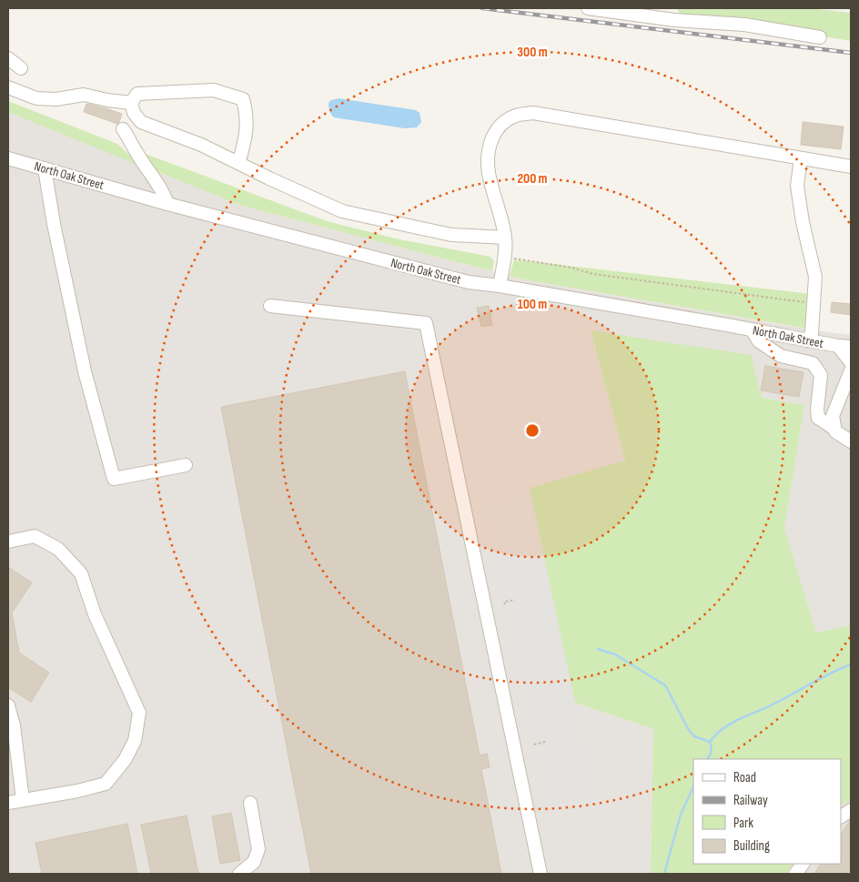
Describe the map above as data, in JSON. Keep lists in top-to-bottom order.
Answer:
{
  "streets": {
    "street": ["North Oak Street"]
  },
  "legend": [
    "Road",
    "Railway",
    "Park",
    "Building"
  ],
  "rings": ["300 m", "200 m", "100 m"]
}
